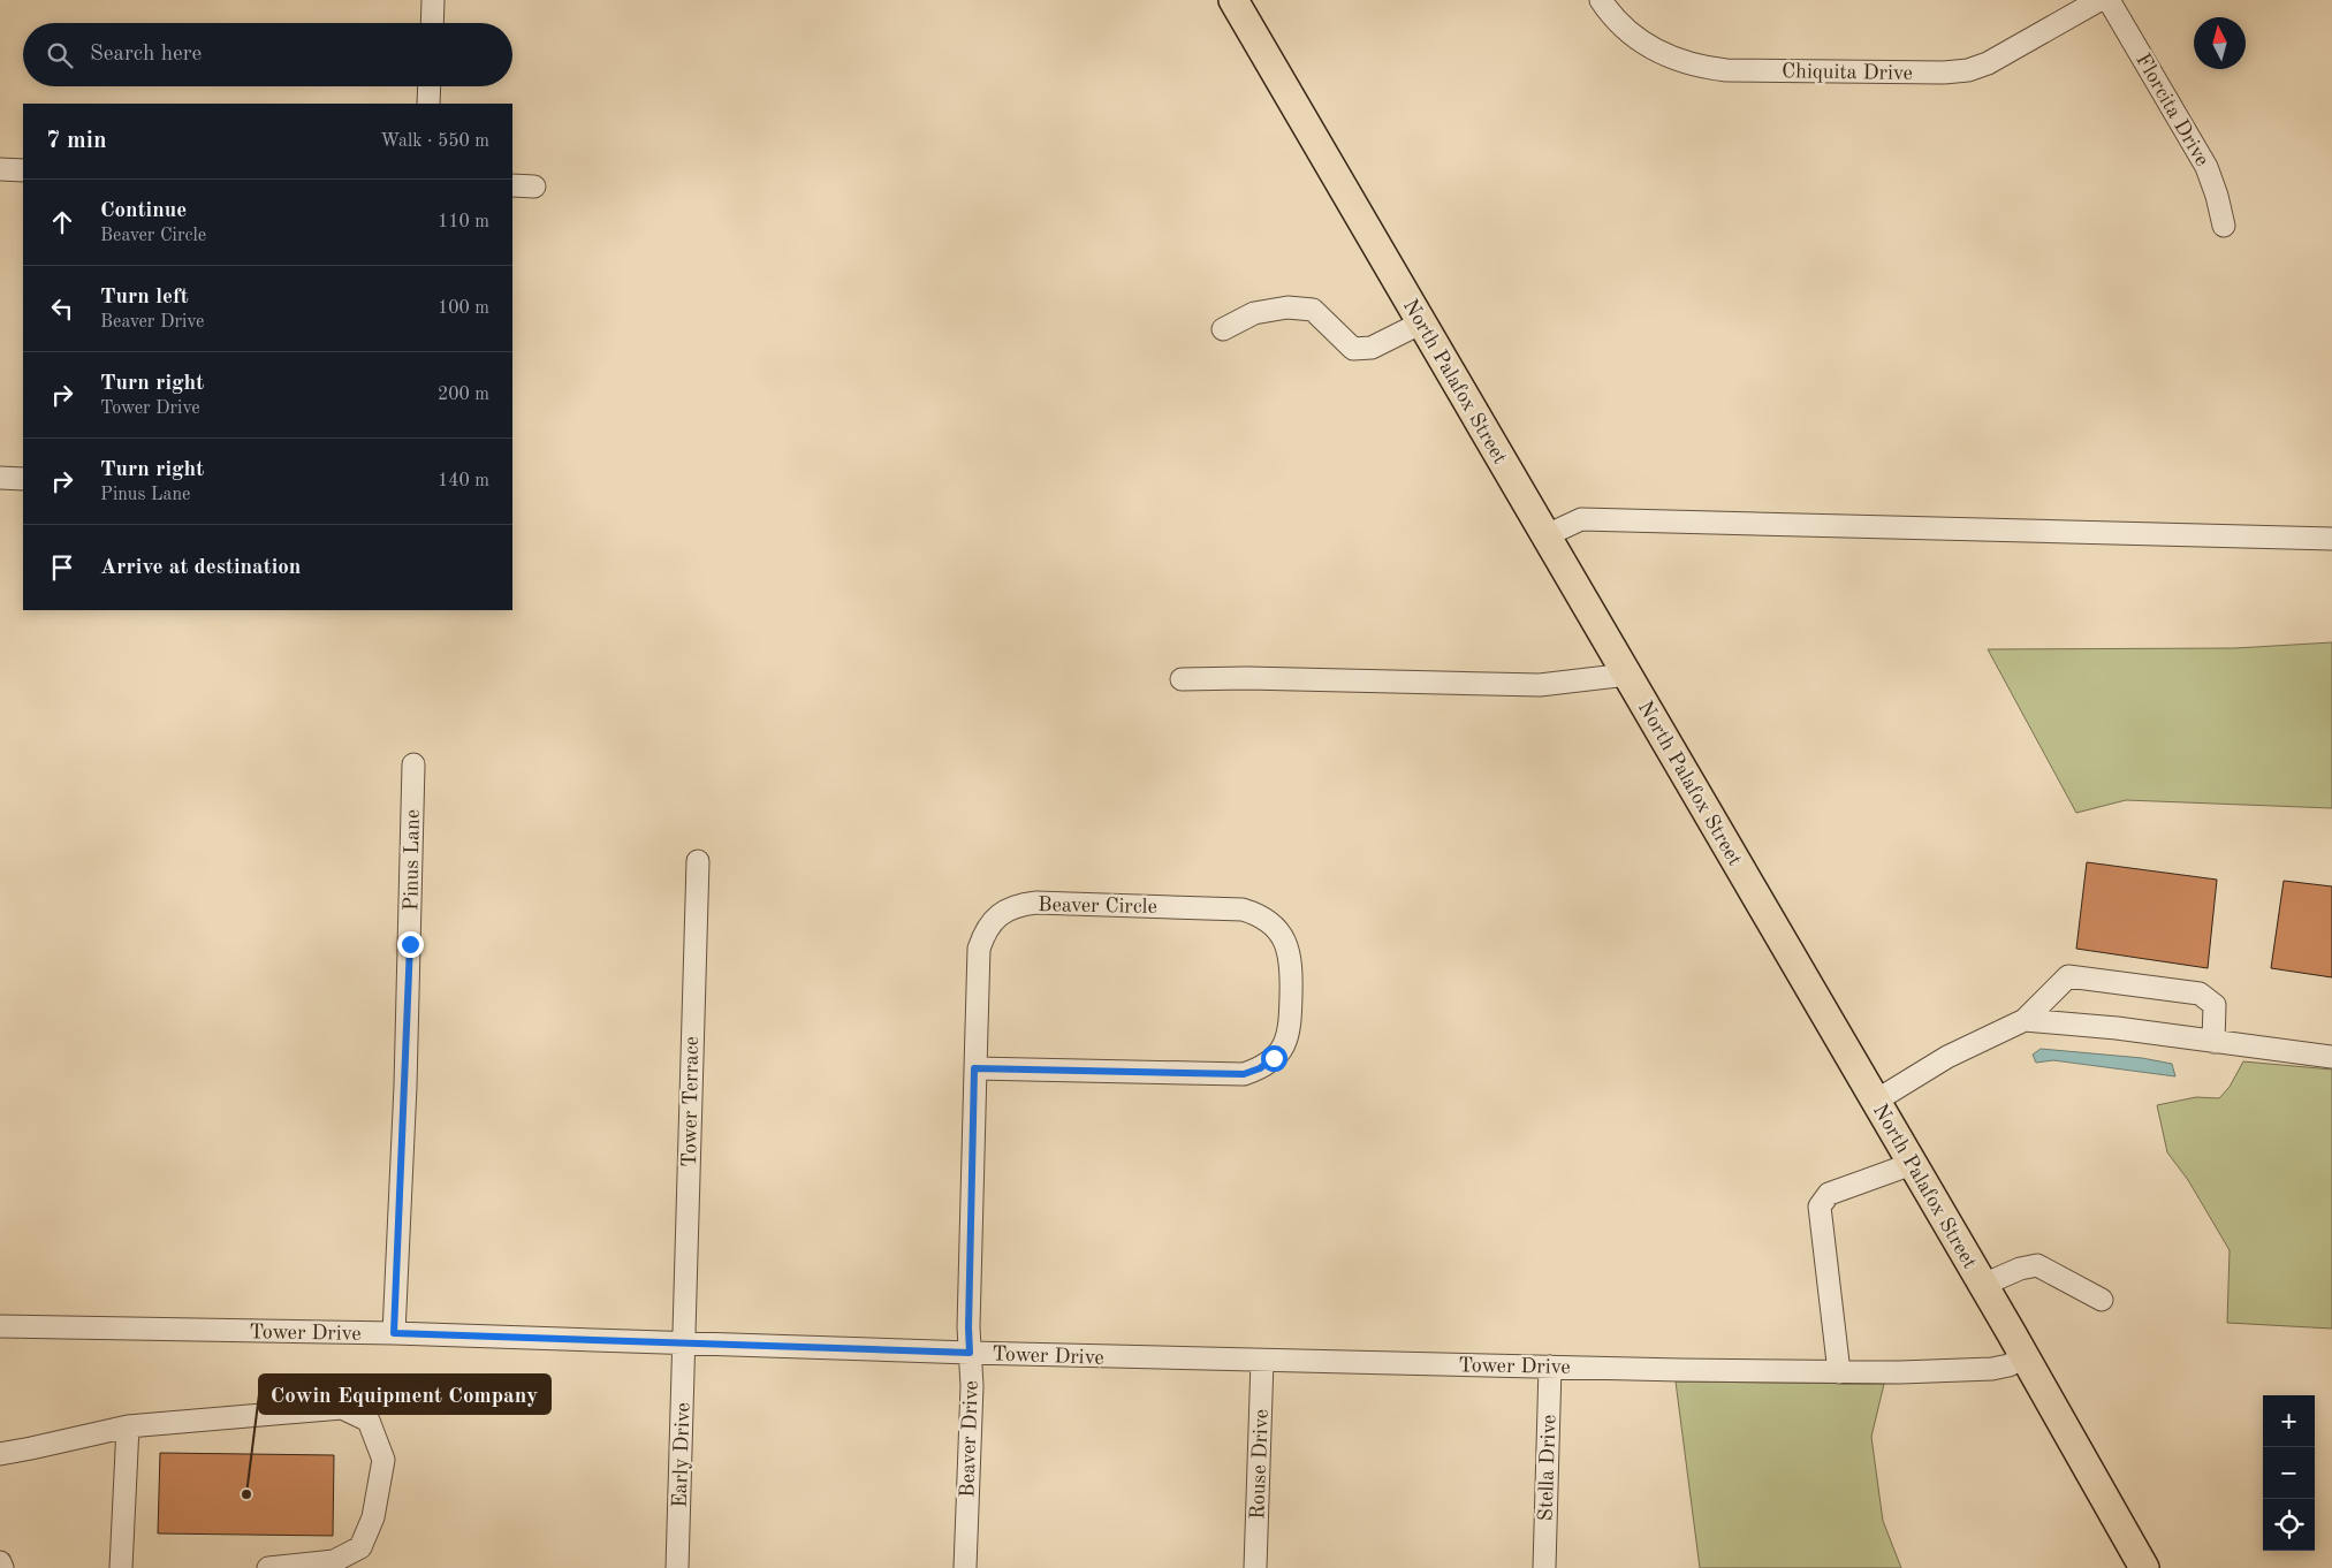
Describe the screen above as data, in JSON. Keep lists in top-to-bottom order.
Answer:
{
  "streets": {
    "main road": ["North Palafox Street"],
    "street": [
      "Chiquita Drive",
      "Florcita Drive",
      "Pinus Lane",
      "Beaver Circle",
      "Tower Terrace",
      "Tower Drive",
      "Beaver Drive",
      "Early Drive",
      "Rouse Drive",
      "Stella Drive"
    ]
  },
  "crossings": [
    ["North Palafox Street", "Tower Drive"],
    ["Pinus Lane", "Tower Drive"],
    ["Beaver Circle", "Beaver Drive"],
    ["Tower Terrace", "Tower Drive"],
    ["Tower Terrace", "Early Drive"],
    ["Tower Drive", "Beaver Drive"],
    ["Tower Drive", "Early Drive"],
    ["Tower Drive", "Rouse Drive"],
    ["Tower Drive", "Stella Drive"]
  ],
  "places": ["Cowin Equipment Company"],
  "north": "top",
  "page": {
    "search": "Search here",
    "heading": ["7 min", "Walk · 550 m"],
    "list": [
      ["Continue", "Beaver Circle", "110 m"],
      ["Turn left", "Beaver Drive", "100 m"],
      ["Turn right", "Tower Drive", "200 m"],
      ["Turn right", "Pinus Lane", "140 m"],
      "Arrive at destination"
    ],
    "map_buttons": ["+", "−"]
  }
}
